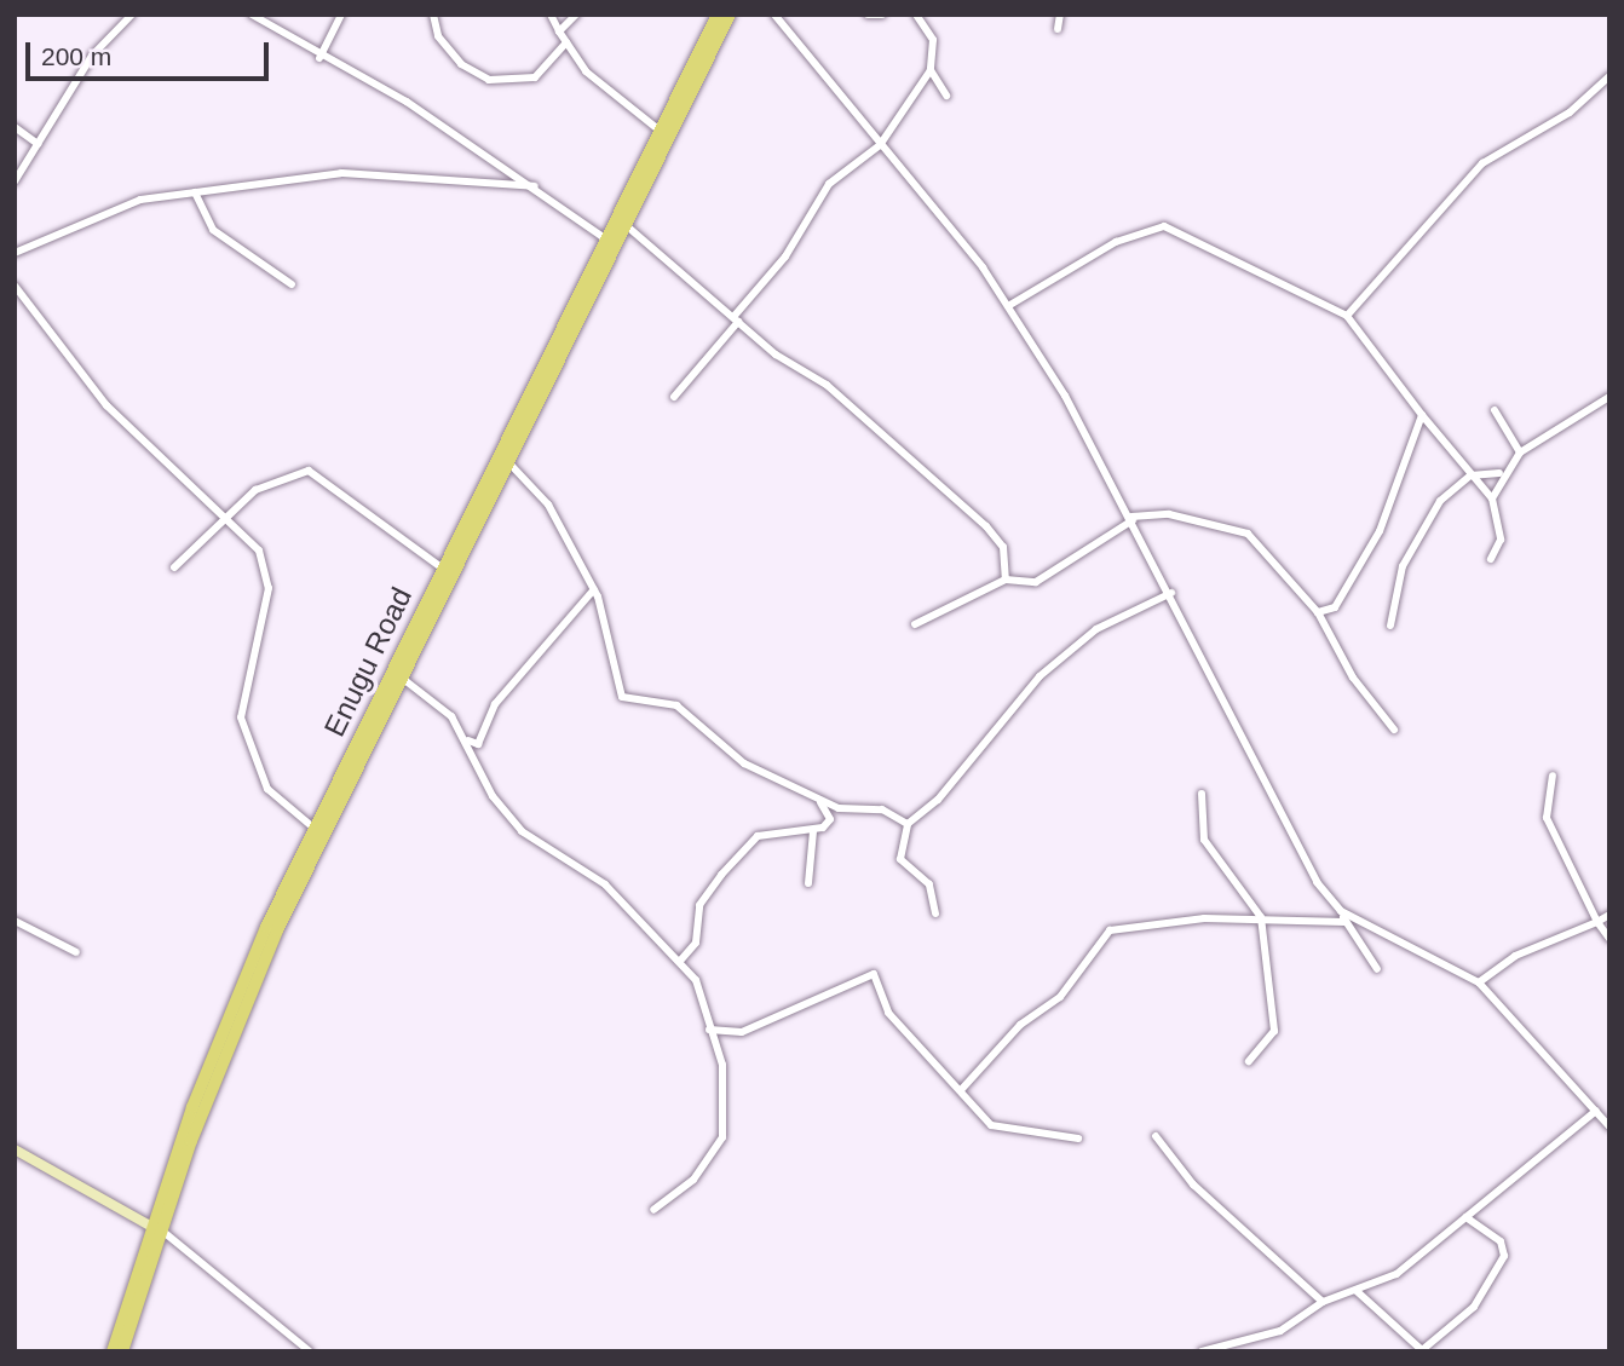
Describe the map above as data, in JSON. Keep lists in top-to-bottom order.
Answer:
{
  "streets": {
    "main road": ["Enugu Road"]
  },
  "scale_bar": "200 m"
}
